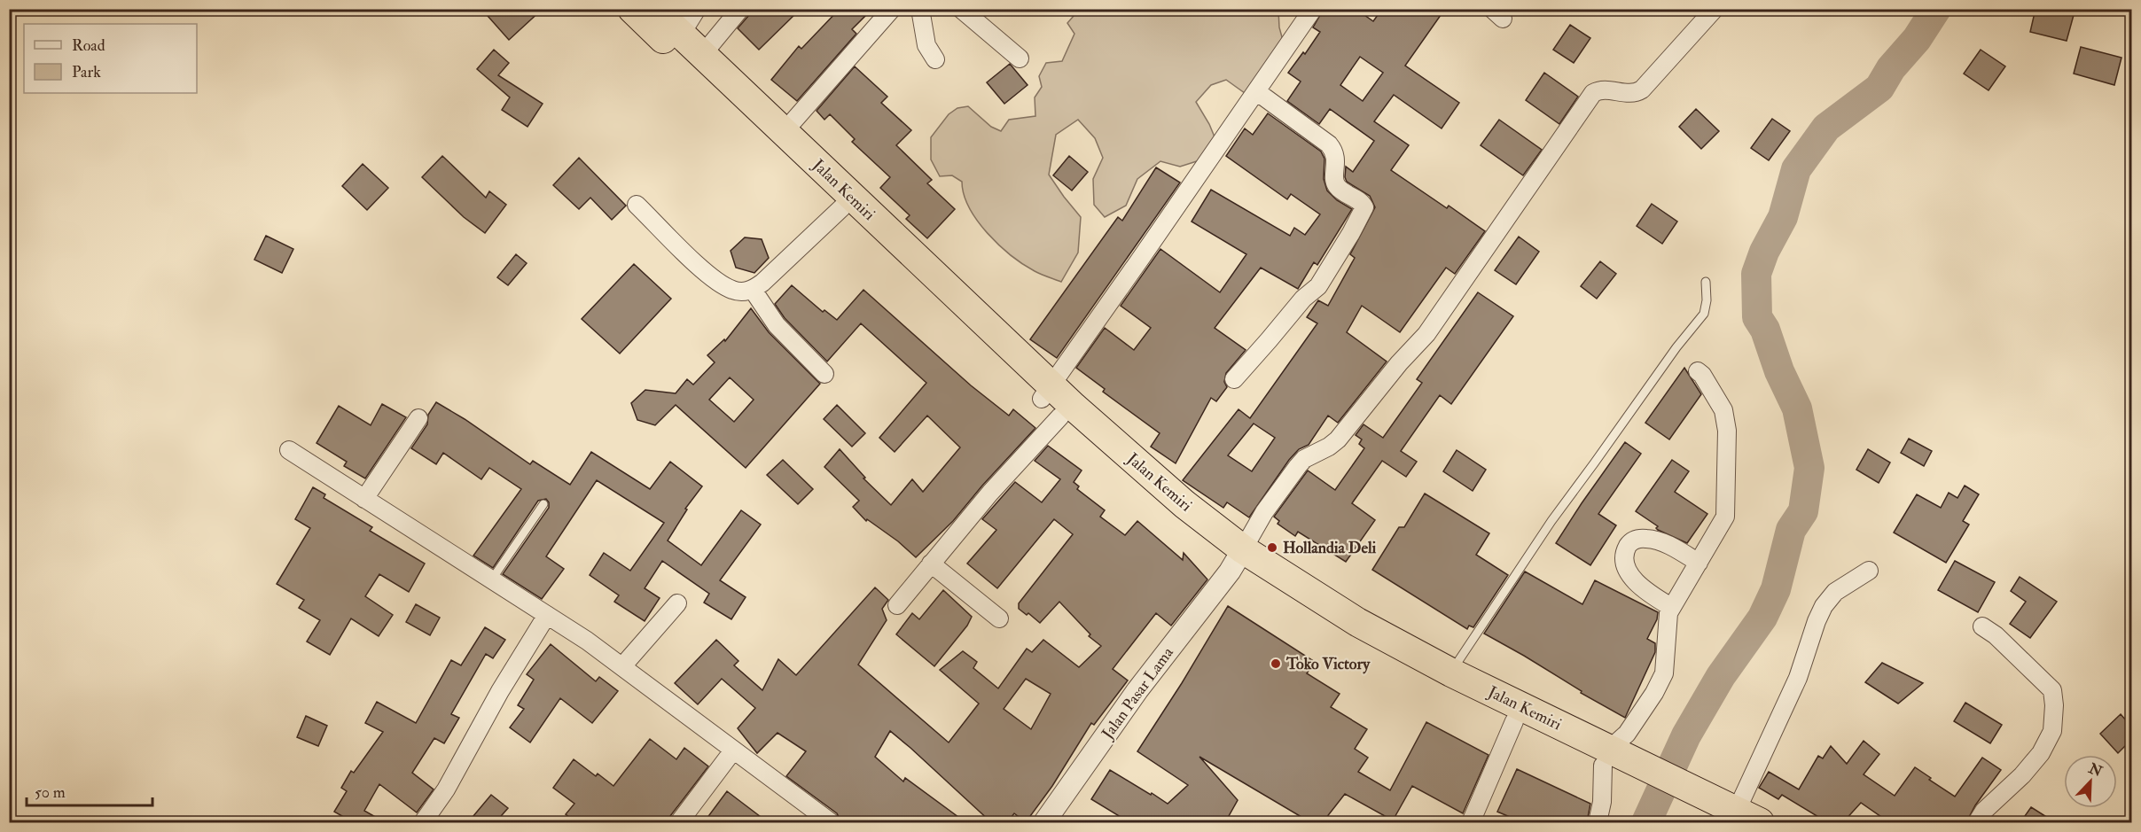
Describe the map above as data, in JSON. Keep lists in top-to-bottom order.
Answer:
{
  "streets": {
    "highway": ["Jalan Kemiri"],
    "street": ["Jalan Pasar Lama"]
  },
  "crossings": [
    ["Jalan Kemiri", "Jalan Pasar Lama"]
  ],
  "places": ["Hollandia Deli", "Toko Victory"],
  "legend": ["Road", "Park"],
  "scale_bar": "50 m",
  "north": "top right"
}
